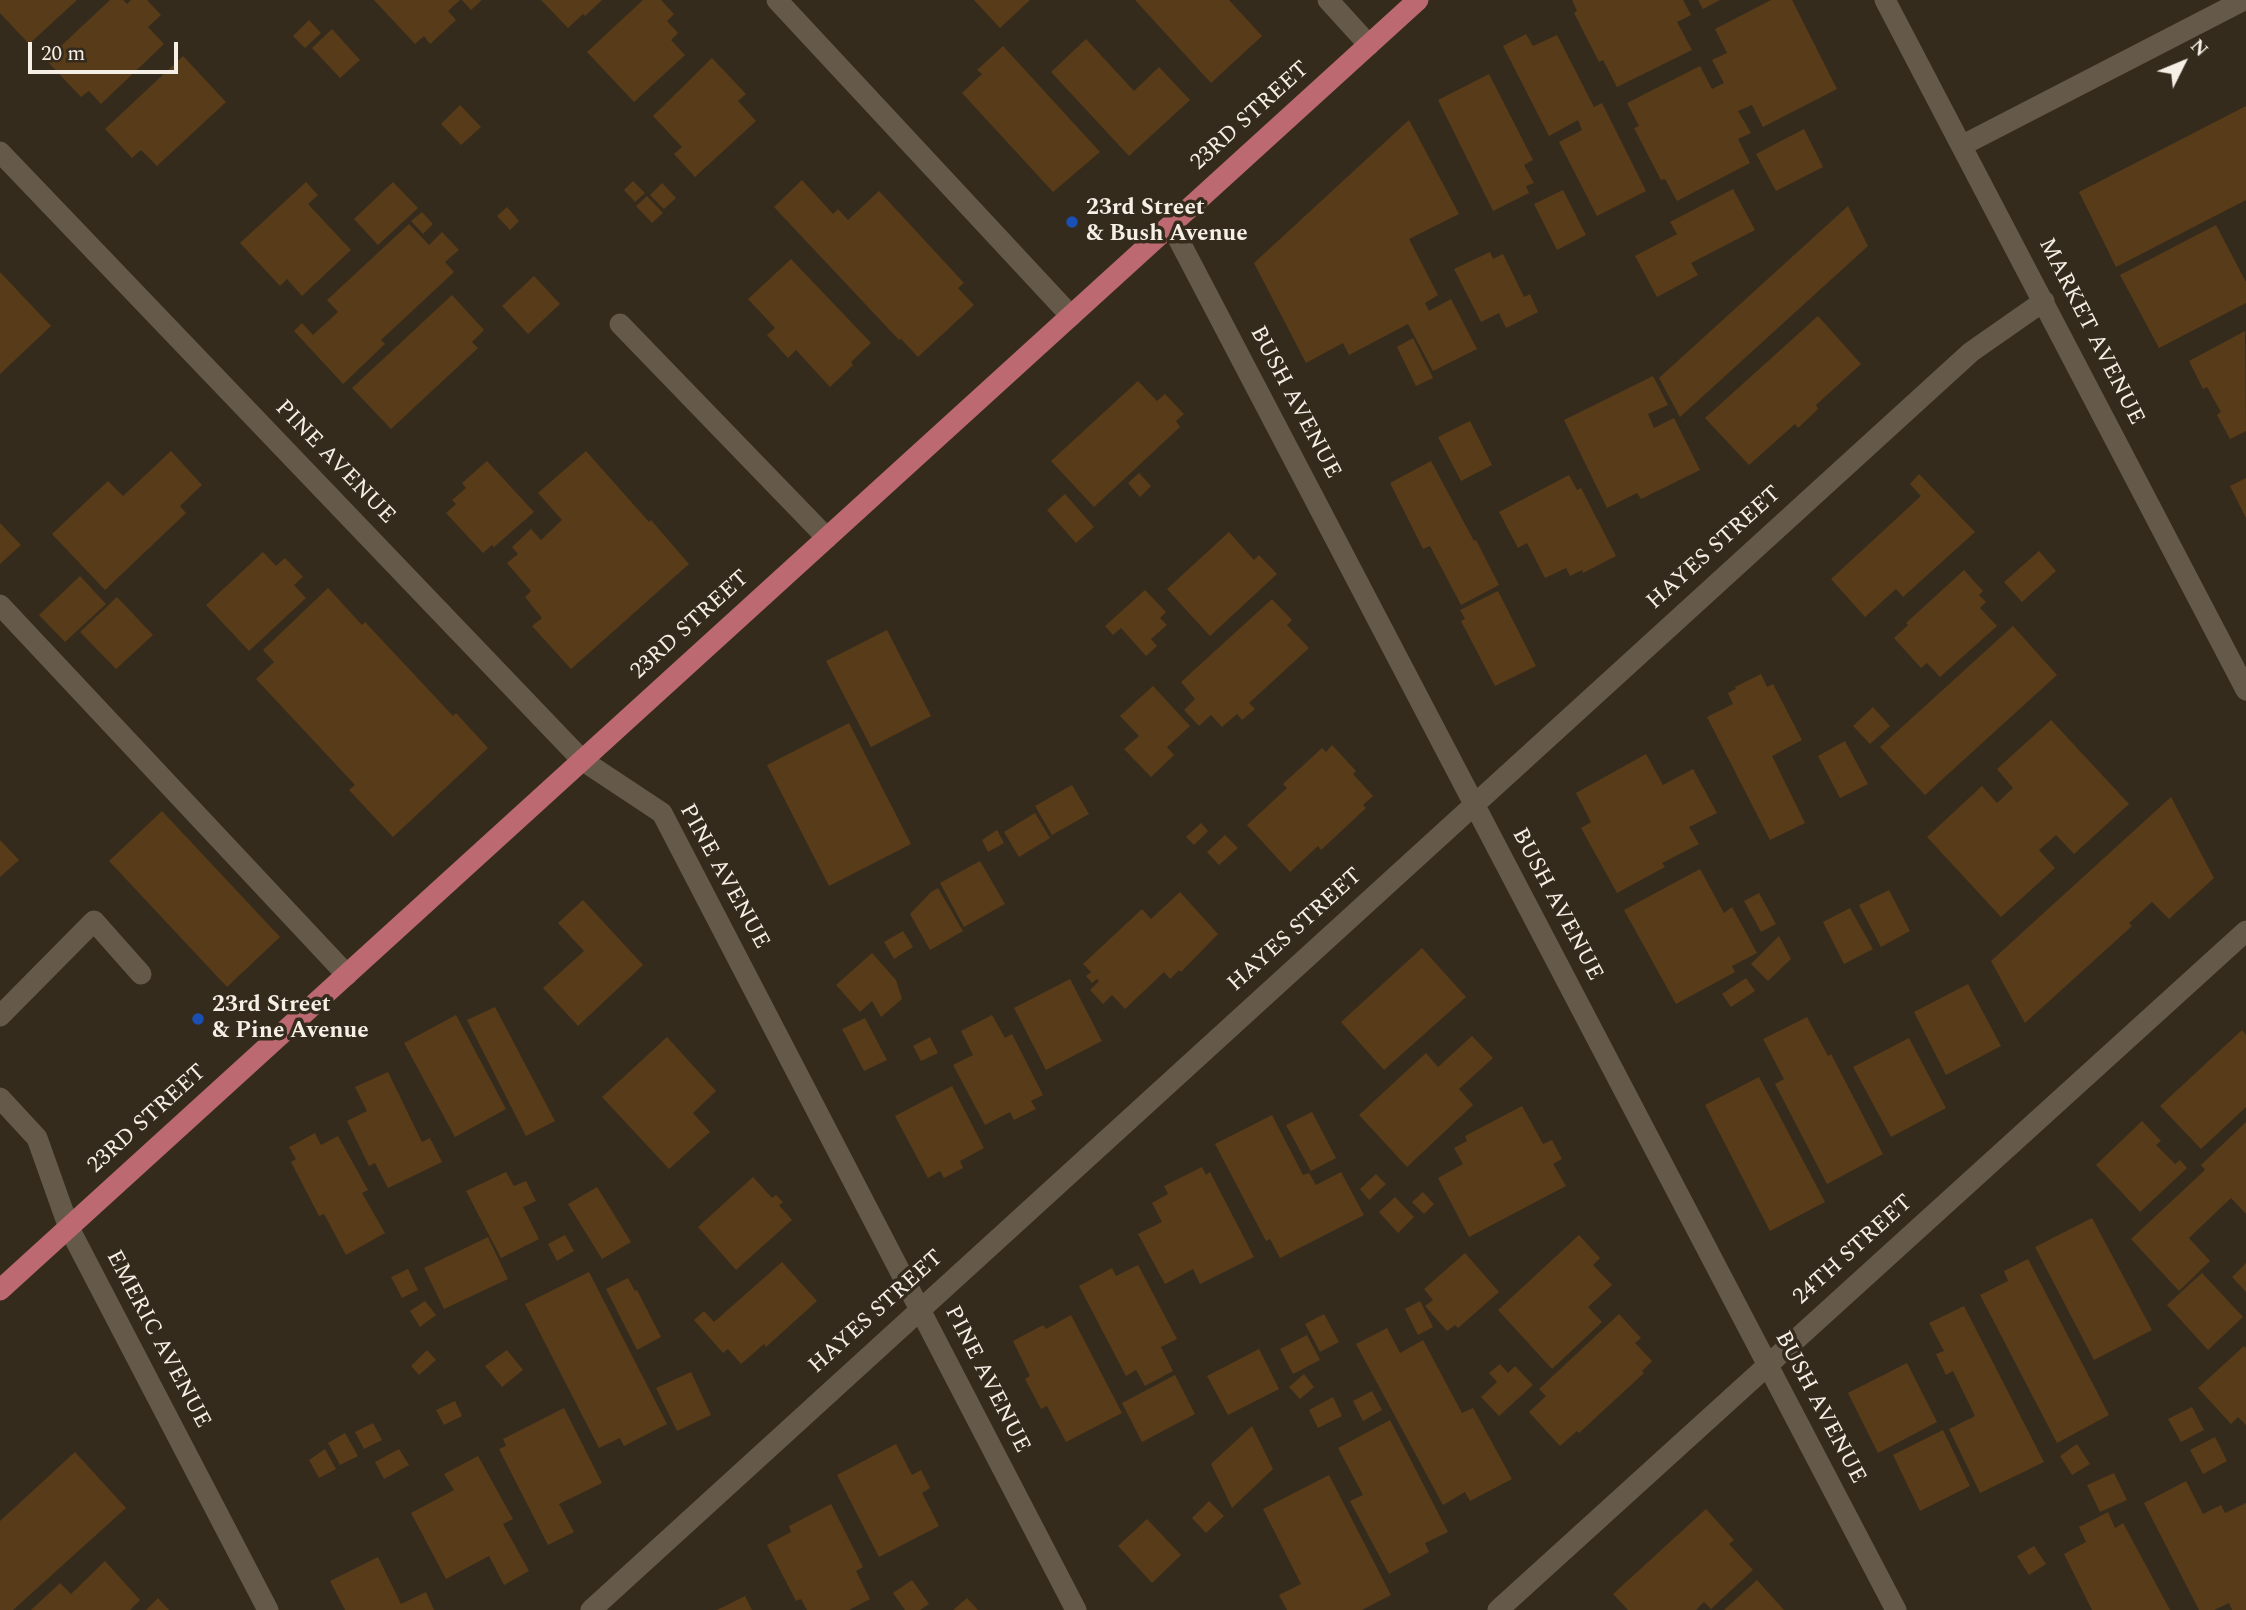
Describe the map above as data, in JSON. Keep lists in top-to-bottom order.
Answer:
{
  "streets": {
    "main road": ["23RD STREET"],
    "street": [
      "MARKET AVENUE",
      "BUSH AVENUE",
      "PINE AVENUE",
      "HAYES STREET",
      "24TH STREET",
      "EMERIC AVENUE"
    ]
  },
  "crossings": [
    ["23RD STREET", "BUSH AVENUE"],
    ["23RD STREET", "PINE AVENUE"],
    ["23RD STREET", "EMERIC AVENUE"],
    ["MARKET AVENUE", "HAYES STREET"],
    ["BUSH AVENUE", "HAYES STREET"],
    ["BUSH AVENUE", "24TH STREET"],
    ["PINE AVENUE", "HAYES STREET"]
  ],
  "places": ["23rd Street & Bush Avenue", "23rd Street & Pine Avenue"],
  "scale_bar": "20 m",
  "north": "top right"
}
